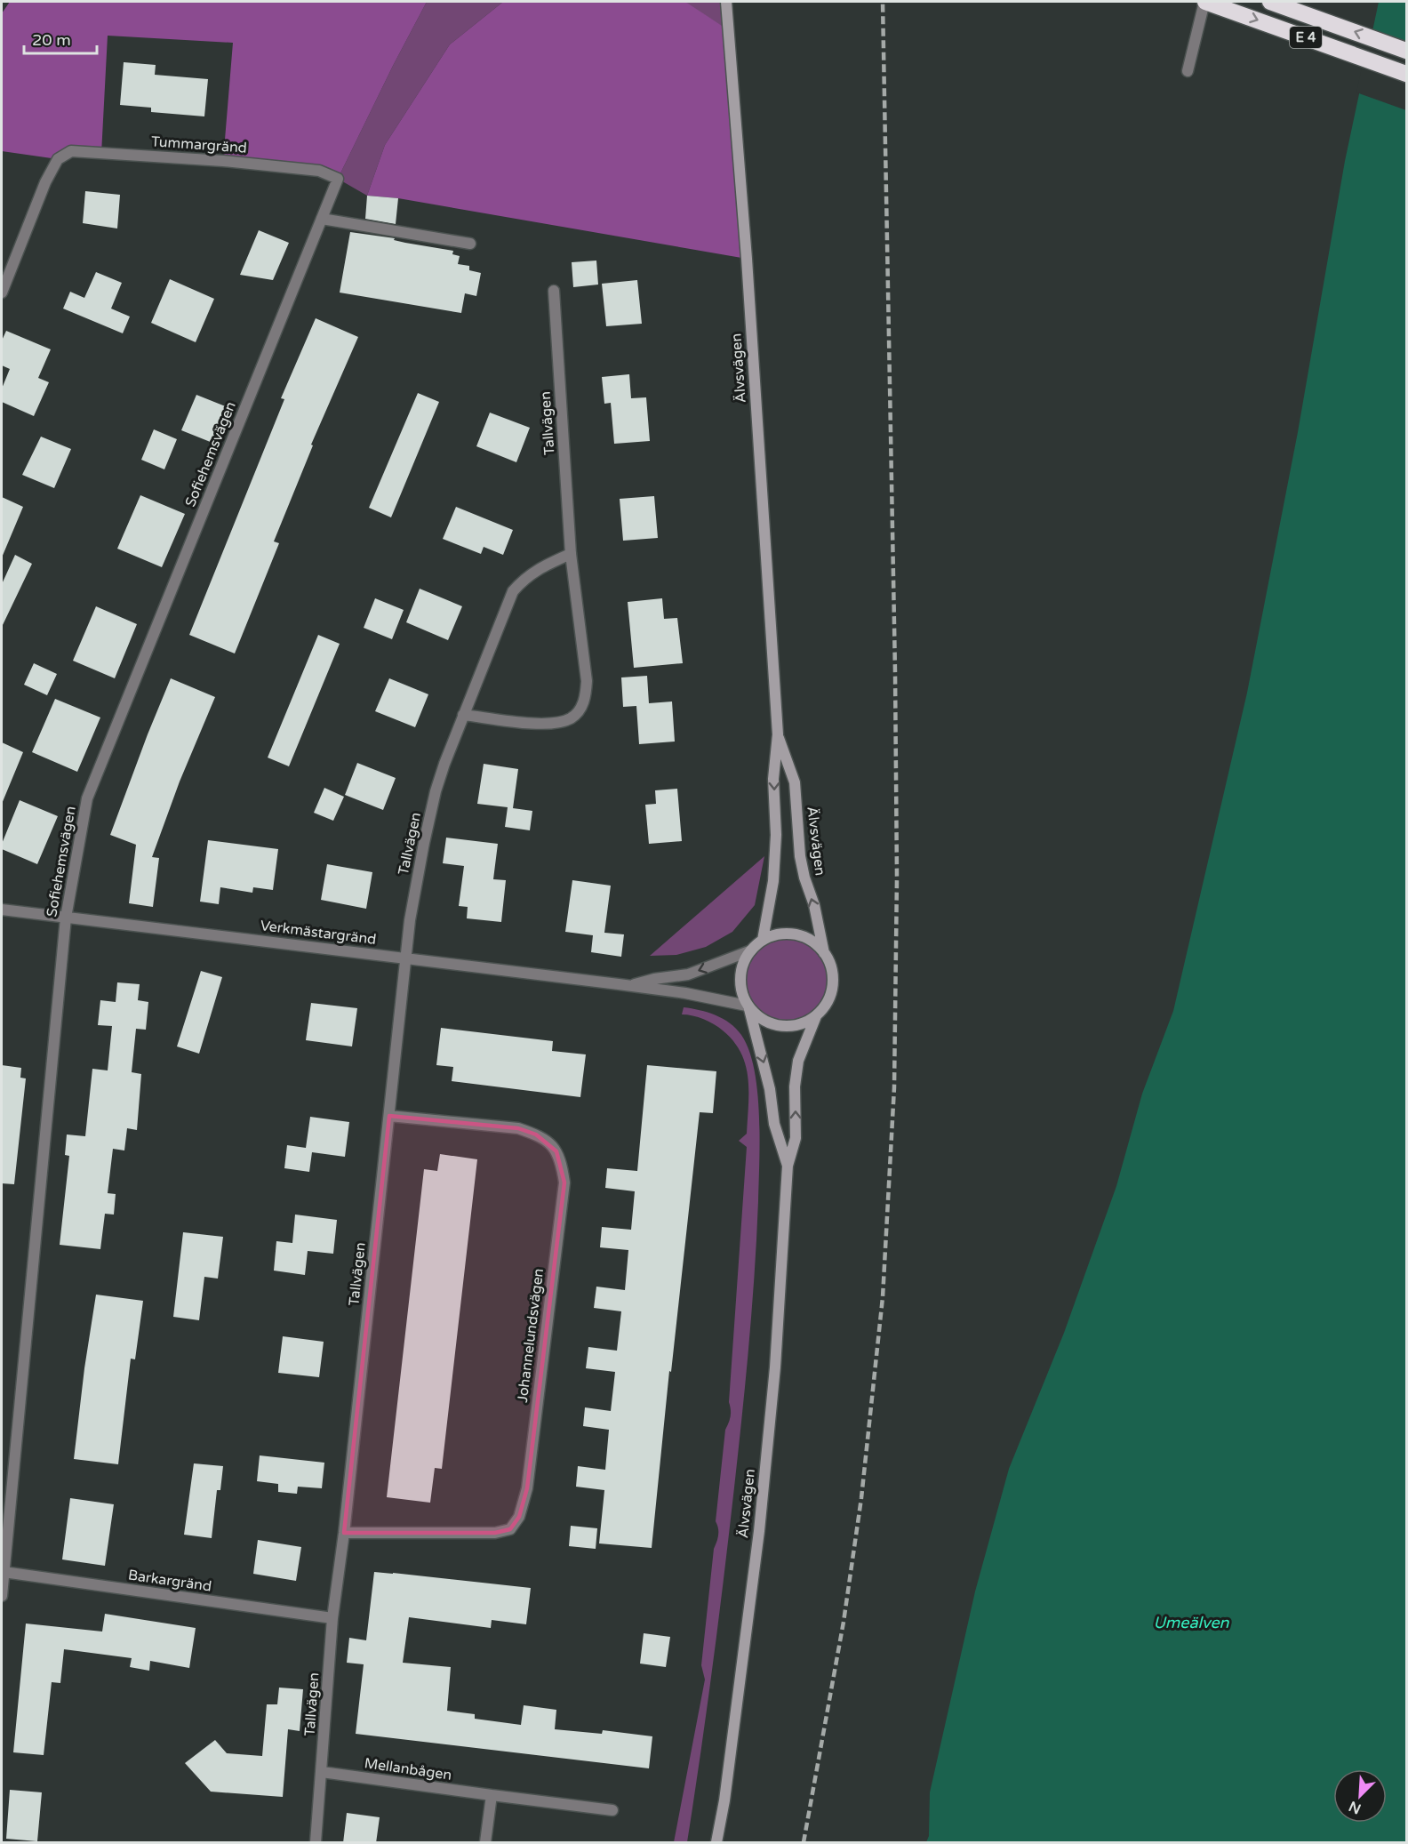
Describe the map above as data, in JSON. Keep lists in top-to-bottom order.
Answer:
{
  "streets": {
    "highway": ["E 4"],
    "main road": ["Älvsvägen"],
    "street": [
      "Tummargränd",
      "Tallvägen",
      "Sofiehemsvägen",
      "Verkmästargränd",
      "Johannelundsvägen",
      "Barkargränd",
      "Mellanbågen"
    ]
  },
  "crossings": [
    ["Tummargränd", "Sofiehemsvägen"],
    ["Älvsvägen", "Verkmästargränd"],
    ["Tallvägen", "Verkmästargränd"],
    ["Tallvägen", "Johannelundsvägen"],
    ["Tallvägen", "Barkargränd"],
    ["Tallvägen", "Mellanbågen"],
    ["Sofiehemsvägen", "Verkmästargränd"],
    ["Sofiehemsvägen", "Barkargränd"]
  ],
  "water": ["Umeälven"],
  "scale_bar": "20 m",
  "north": "bottom left"
}
